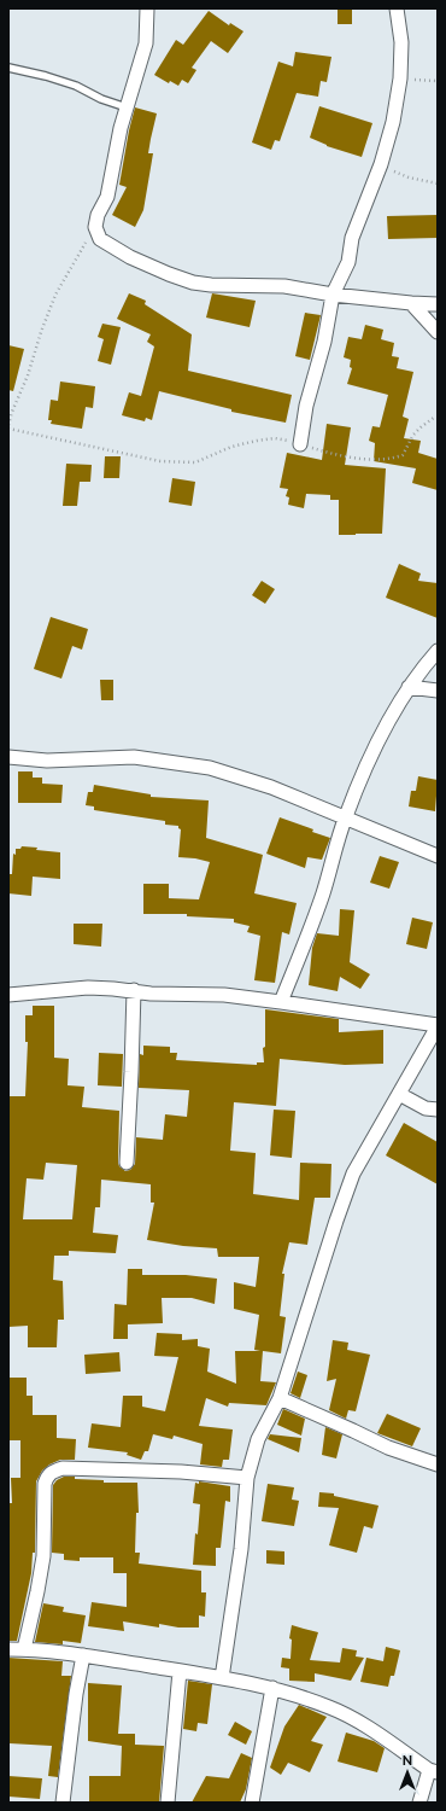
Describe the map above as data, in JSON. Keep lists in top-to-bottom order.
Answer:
{
  "north": "top"
}
